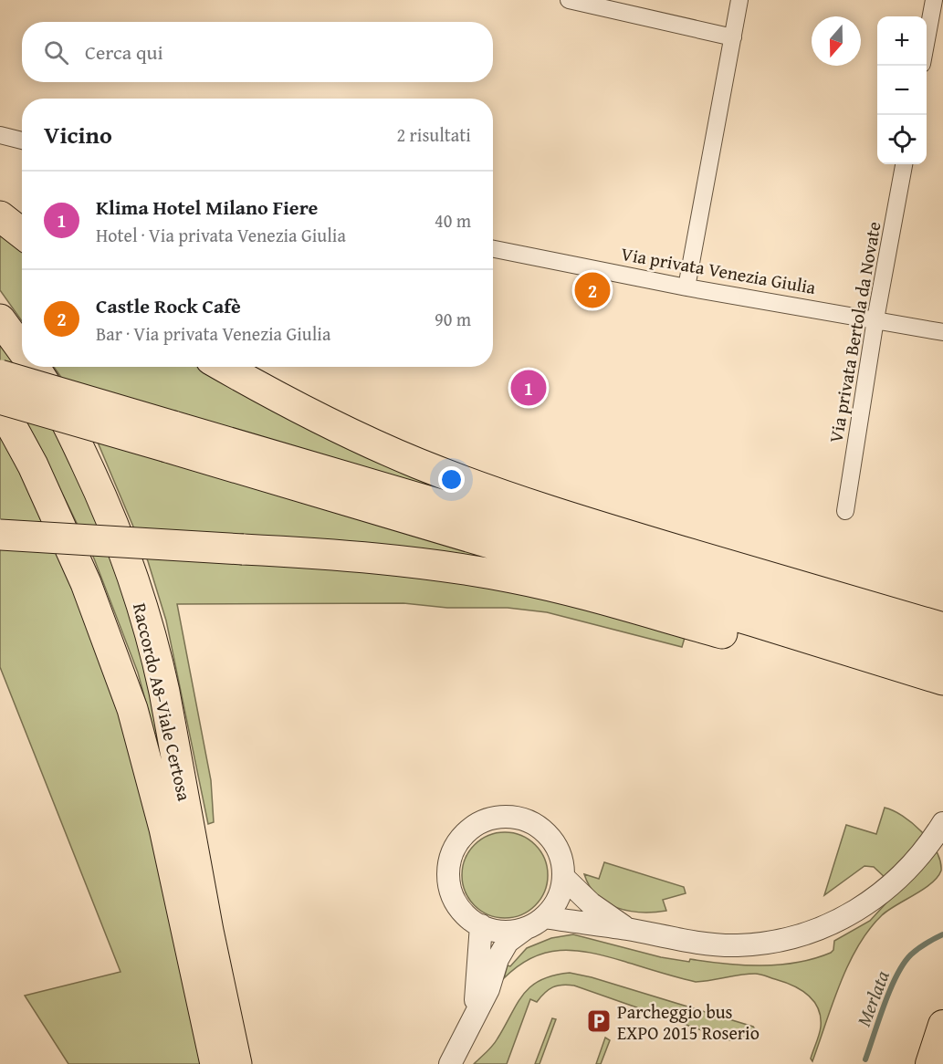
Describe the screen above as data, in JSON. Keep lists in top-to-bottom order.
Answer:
{
  "streets": {
    "highway": ["Raccordo A8-Viale Certosa"],
    "street": ["Via privata Venezia Giulia", "Via privata Bertola da Novate"]
  },
  "crossings": [
    ["Via privata Venezia Giulia", "Via privata Bertola da Novate"]
  ],
  "water": ["Merlata"],
  "places": {
    "parking": ["Parcheggio bus EXPO 2015 Roserio"]
  },
  "north": "bottom",
  "page": {
    "map_buttons": ["+", "−"],
    "search": "Cerca qui",
    "heading": ["Vicino", "2 risultati"],
    "list": [
      {
        "mark": "1",
        "name": "Klima Hotel Milano Fiere",
        "note": "Hotel · Via privata Venezia Giulia",
        "value": "40 m"
      },
      {
        "mark": "2",
        "name": "Castle Rock Cafè",
        "note": "Bar · Via privata Venezia Giulia",
        "value": "90 m"
      }
    ],
    "pins": ["2", "1"]
  }
}
